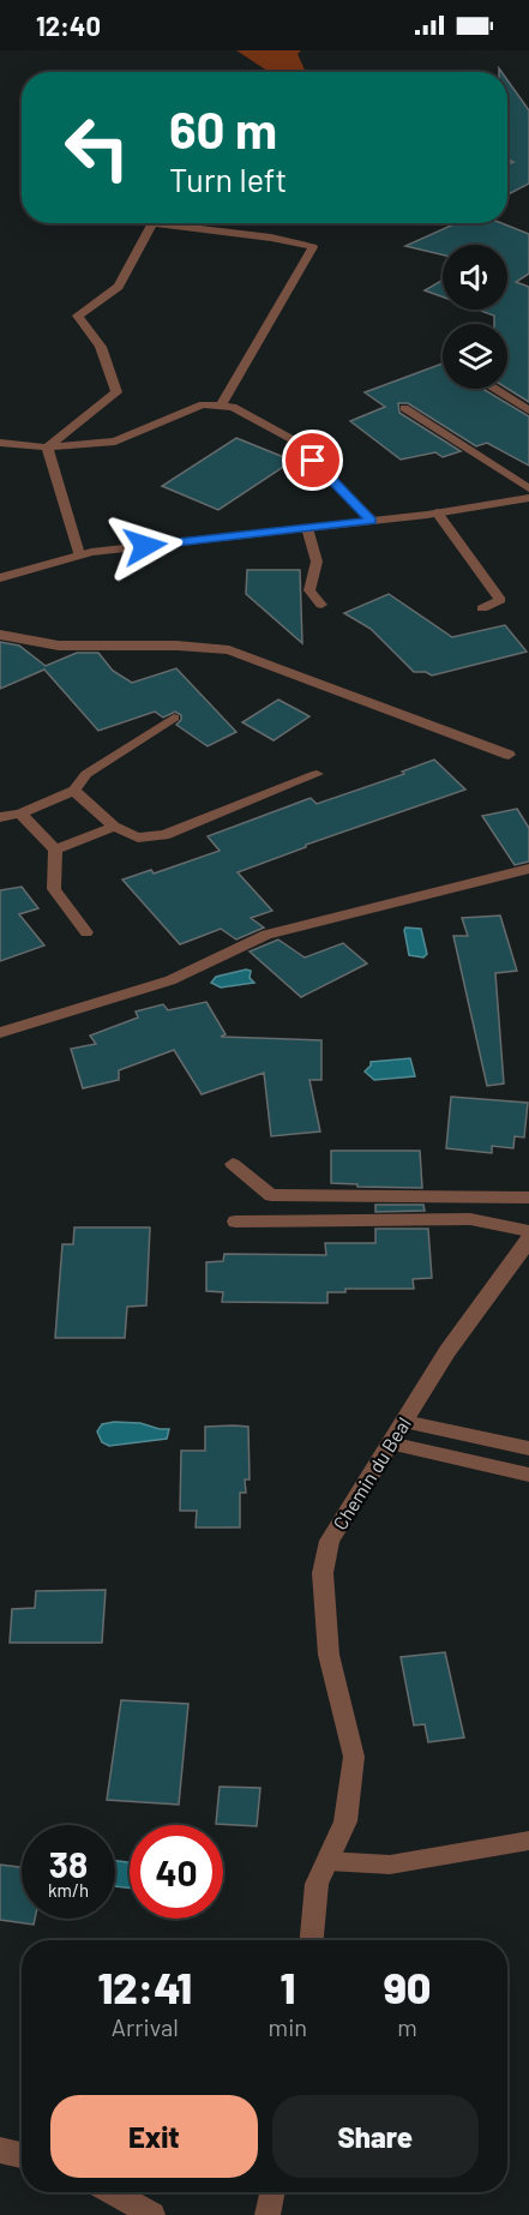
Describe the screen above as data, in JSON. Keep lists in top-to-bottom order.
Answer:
{
  "streets": {
    "street": ["Chemin du Beal"]
  },
  "page": {
    "status": "12:40",
    "turn": ["60 m", "Turn left"],
    "speed": "38 km/h",
    "limit": "40",
    "eta": [
      "12:41",
      "Arrival",
      "1",
      "min",
      "90",
      "m"
    ],
    "buttons": ["Exit", "Share"]
  }
}
